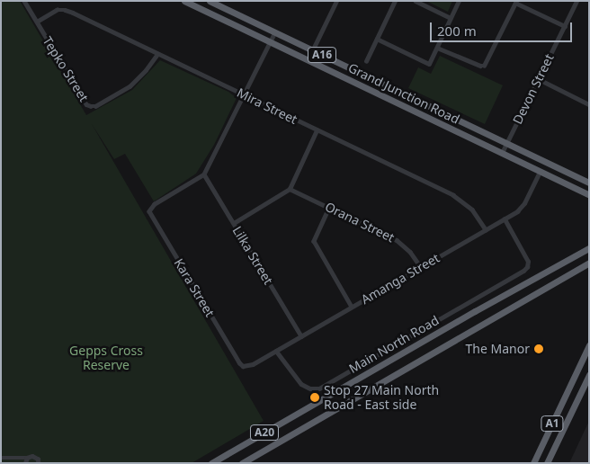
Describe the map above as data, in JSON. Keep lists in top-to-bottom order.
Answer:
{
  "streets": {
    "highway": [
      "A16",
      "Grand Junction Road",
      "Main North Road",
      "A1",
      "A20"
    ],
    "street": [
      "Tepko Street",
      "Devon Street",
      "Mira Street",
      "Orana Street",
      "Lilka Street",
      "Amanga Street",
      "Kara Street"
    ]
  },
  "crossings": [
    ["Tepko Street", "Mira Street"],
    ["Devon Street", "Grand Junction Road"],
    ["Grand Junction Road", "Amanga Street"],
    ["Mira Street", "Amanga Street"],
    ["Orana Street", "Amanga Street"],
    ["Lilka Street", "Amanga Street"],
    ["Lilka Street", "Kara Street"],
    ["Amanga Street", "Kara Street"]
  ],
  "parks": ["Gepps Cross Reserve"],
  "places": ["The Manor", "Stop 27 Main North Road - East side"],
  "scale_bar": "200 m"
}
